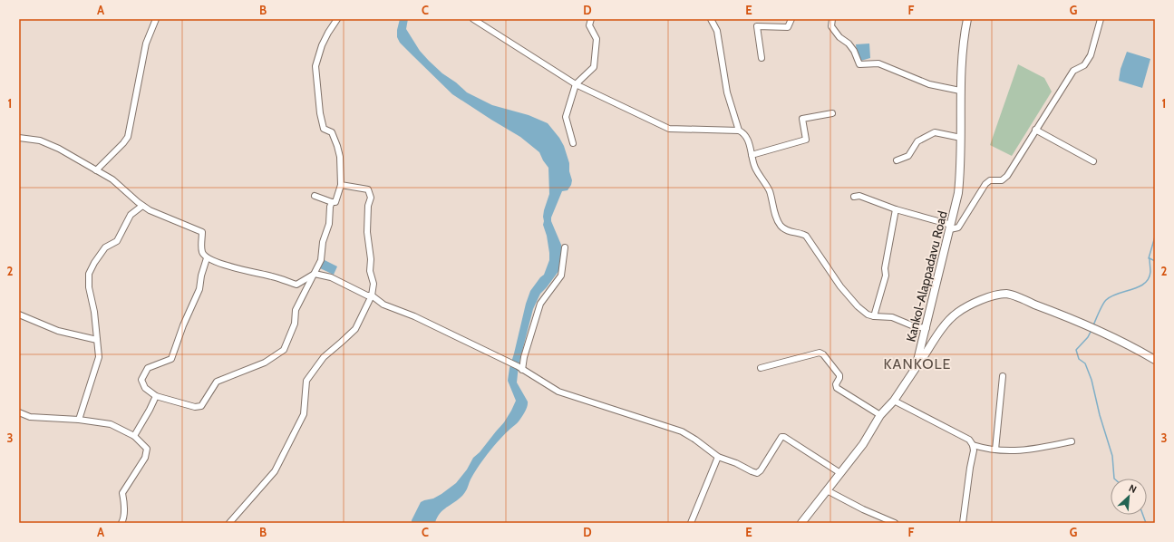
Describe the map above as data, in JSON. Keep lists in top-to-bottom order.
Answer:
{
  "streets": {
    "main road": ["Kankol-Alappadavu Road"]
  },
  "districts": ["KANKOLE"],
  "north": "top right",
  "grid": {
    "columns": [
      "A",
      "B",
      "C",
      "D",
      "E",
      "F",
      "G"
    ],
    "rows": ["1", "2", "3"]
  }
}
